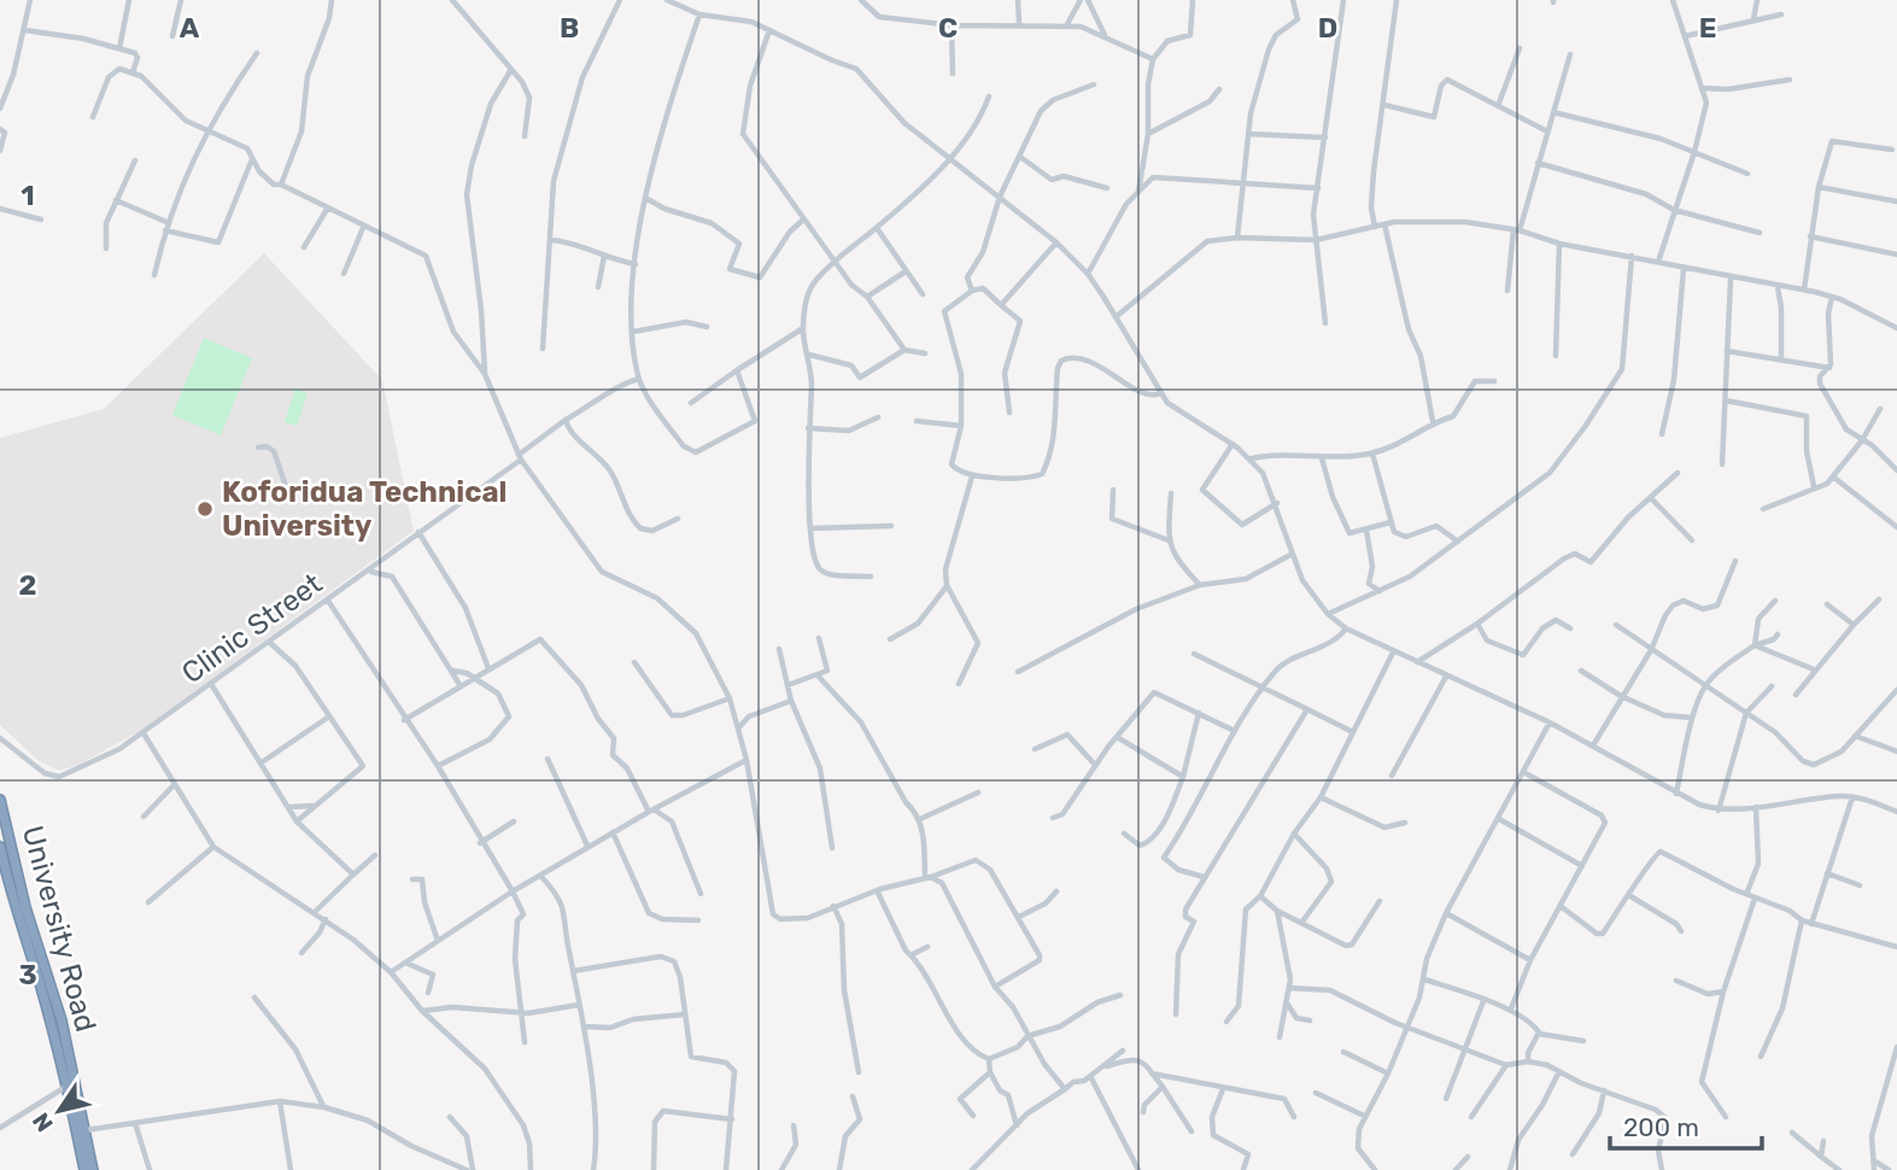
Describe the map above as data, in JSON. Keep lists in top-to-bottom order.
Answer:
{
  "streets": {
    "highway": ["University Road"],
    "street": ["Clinic Street"]
  },
  "places": ["Koforidua Technical University"],
  "scale_bar": "200 m",
  "north": "bottom left",
  "grid": {
    "columns": [
      "A",
      "B",
      "C",
      "D",
      "E"
    ],
    "rows": ["1", "2", "3"]
  }
}
